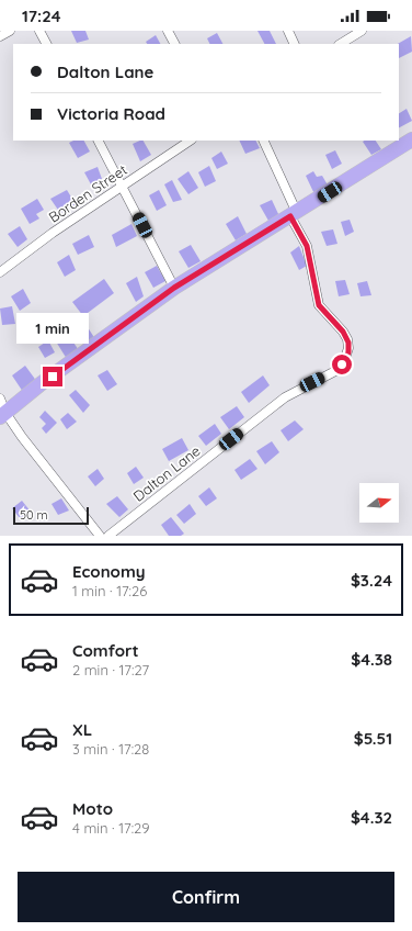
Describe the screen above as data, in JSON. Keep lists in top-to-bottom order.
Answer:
{
  "streets": {
    "street": ["Borden Street", "Dalton Lane"]
  },
  "scale_bar": "50 m",
  "north": "right",
  "page": {
    "status": "17:24",
    "banner": ["Dalton Lane", "Victoria Road"],
    "bubble": "1 min",
    "scale": "50 m",
    "list": [
      {
        "name": "Economy",
        "note": "1 min · 17:26",
        "value": "$3.24"
      },
      {
        "name": "Comfort",
        "note": "2 min · 17:27",
        "value": "$4.38"
      },
      {
        "name": "XL",
        "note": "3 min · 17:28",
        "value": "$5.51"
      },
      {
        "name": "Moto",
        "note": "4 min · 17:29",
        "value": "$4.32"
      }
    ],
    "buttons": "Confirm"
  }
}
